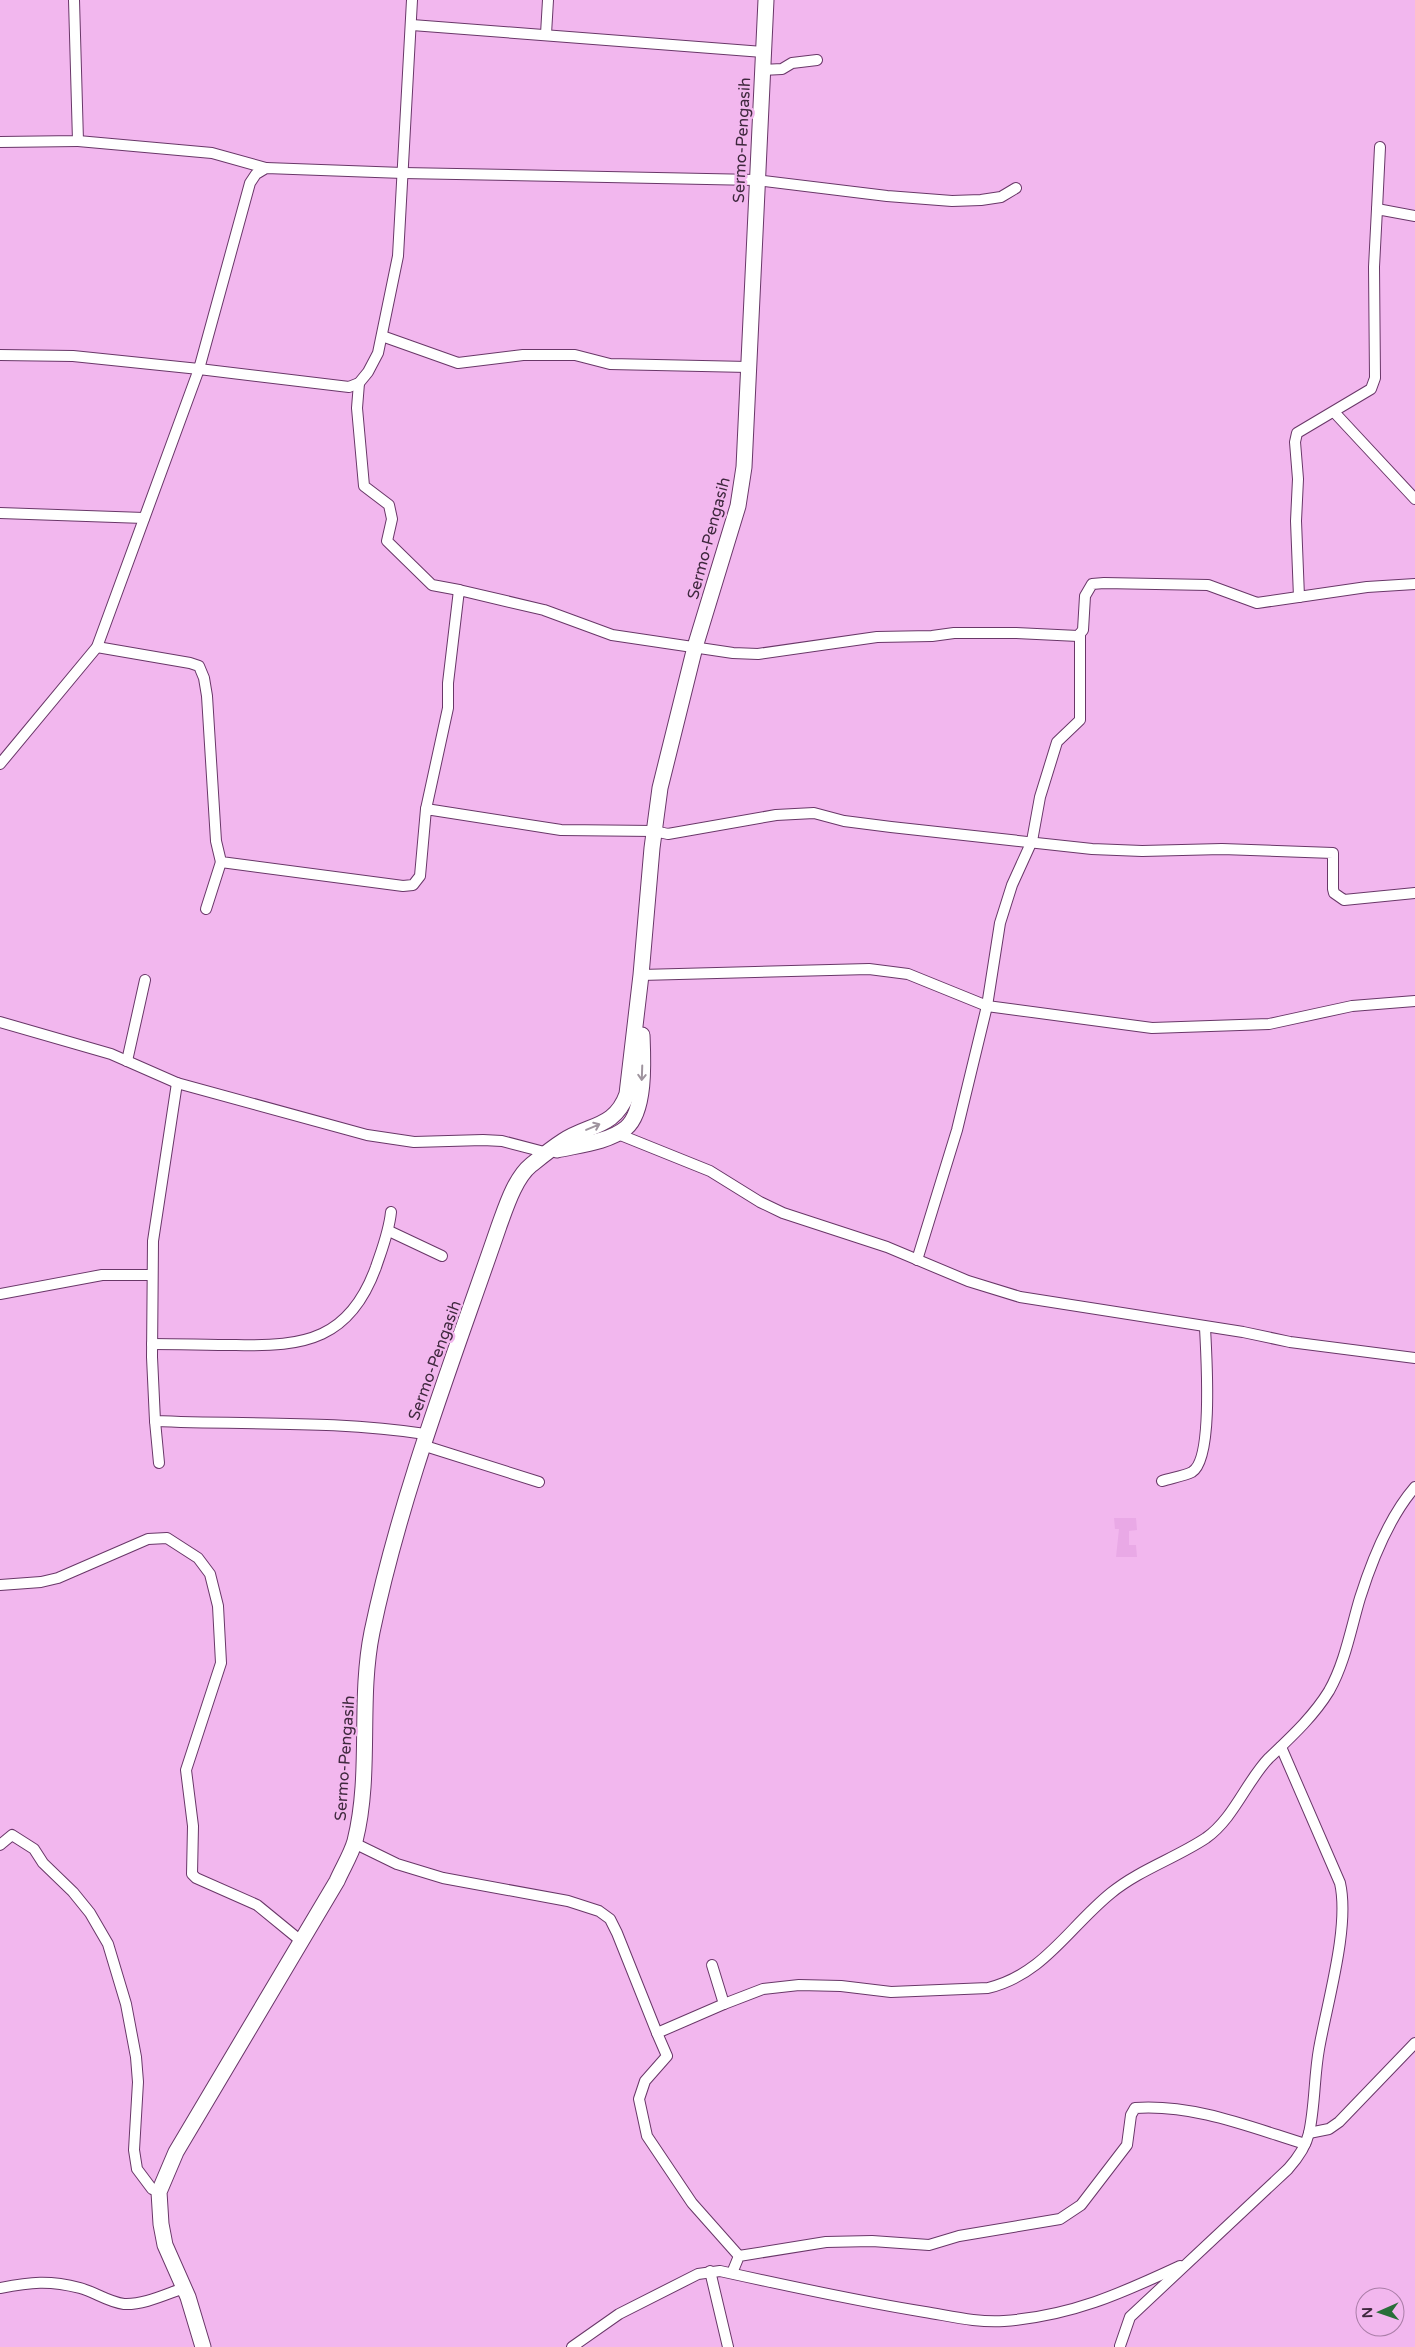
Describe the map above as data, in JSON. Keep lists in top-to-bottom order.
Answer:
{
  "streets": {
    "main road": ["Sermo-Pengasih"]
  },
  "north": "left"
}
